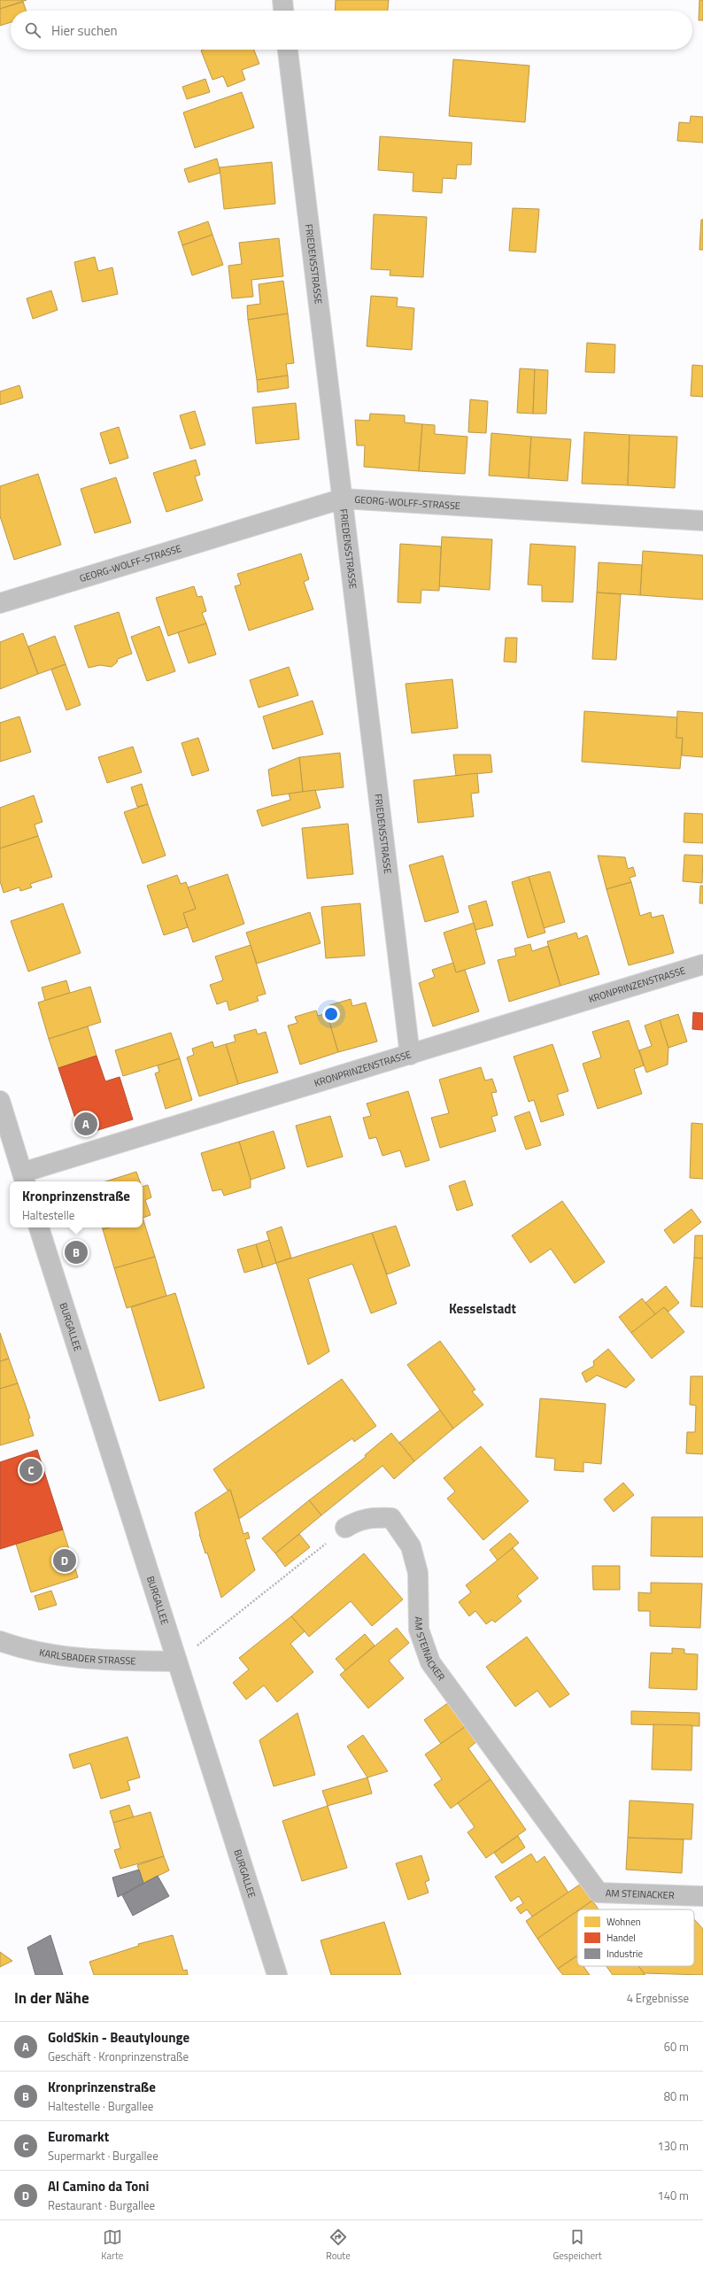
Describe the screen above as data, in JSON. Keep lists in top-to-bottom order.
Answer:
{
  "streets": {
    "street": [
      "FRIEDENSSTRASSE",
      "GEORG-WOLFF-STRASSE",
      "KRONPRINZENSTRASSE",
      "BURGALLEE",
      "AM STEINACKER",
      "KARLSBADER STRASSE"
    ]
  },
  "crossings": [
    ["FRIEDENSSTRASSE", "GEORG-WOLFF-STRASSE"],
    ["FRIEDENSSTRASSE", "KRONPRINZENSTRASSE"],
    ["BURGALLEE", "KARLSBADER STRASSE"]
  ],
  "districts": ["Kesselstadt"],
  "legend": ["Wohnen", "Handel", "Industrie"],
  "page": {
    "search": "Hier suchen",
    "pins": [
      "A",
      "B",
      "C",
      "D"
    ],
    "popup": ["Kronprinzenstraße", "Haltestelle"],
    "heading": ["In der Nähe", "4 Ergebnisse"],
    "list": [
      {
        "mark": "A",
        "name": "GoldSkin - Beautylounge",
        "note": "Geschäft · Kronprinzenstraße",
        "value": "60 m"
      },
      {
        "mark": "B",
        "name": "Kronprinzenstraße",
        "note": "Haltestelle · Burgallee",
        "value": "80 m"
      },
      {
        "mark": "C",
        "name": "Euromarkt",
        "note": "Supermarkt · Burgallee",
        "value": "130 m"
      },
      {
        "mark": "D",
        "name": "Al Camino da Toni",
        "note": "Restaurant · Burgallee",
        "value": "140 m"
      }
    ],
    "nav": ["Karte", "Route", "Gespeichert"]
  }
}
